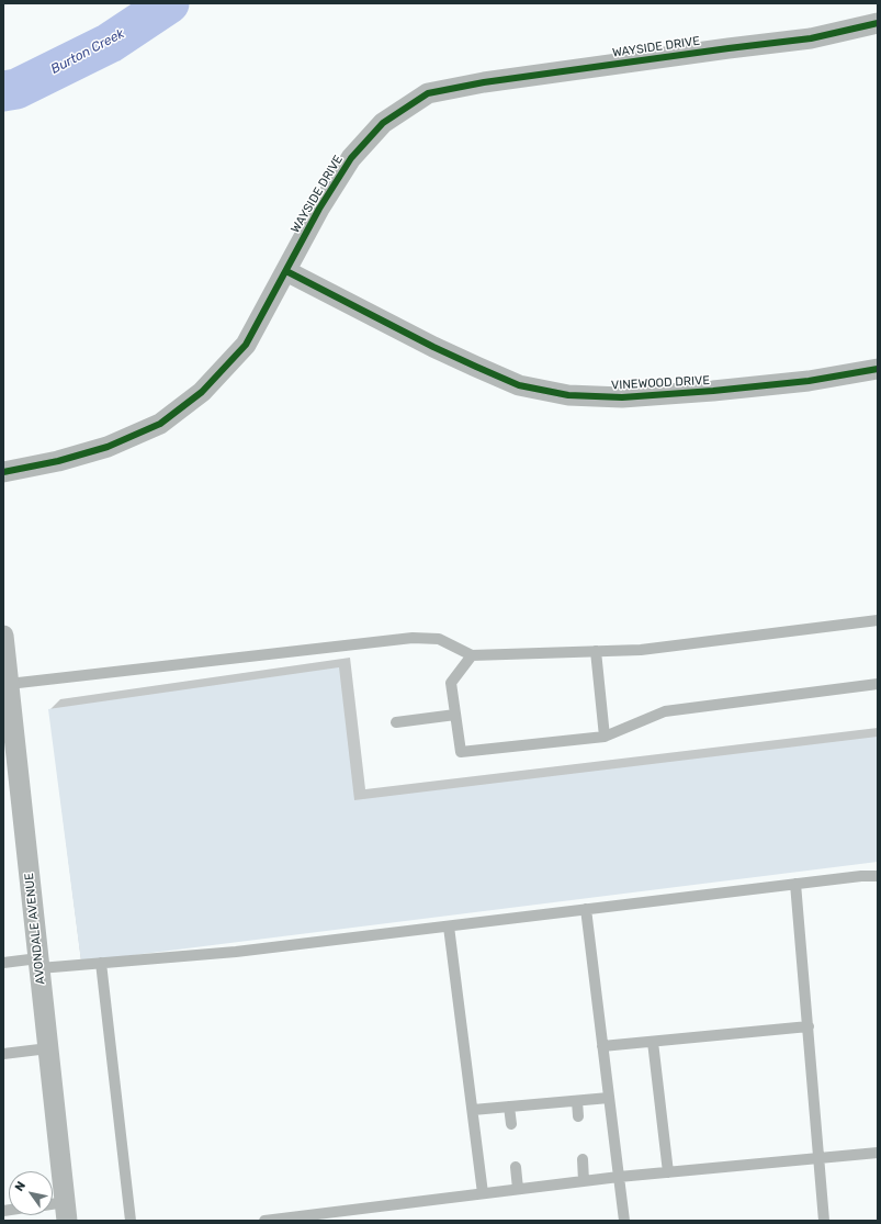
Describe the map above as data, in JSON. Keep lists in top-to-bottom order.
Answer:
{
  "streets": {
    "street": ["WAYSIDE DRIVE", "VINEWOOD DRIVE", "AVONDALE AVENUE"]
  },
  "crossings": [
    ["WAYSIDE DRIVE", "VINEWOOD DRIVE"]
  ],
  "water": ["Burton Creek"],
  "north": "top left"
}
